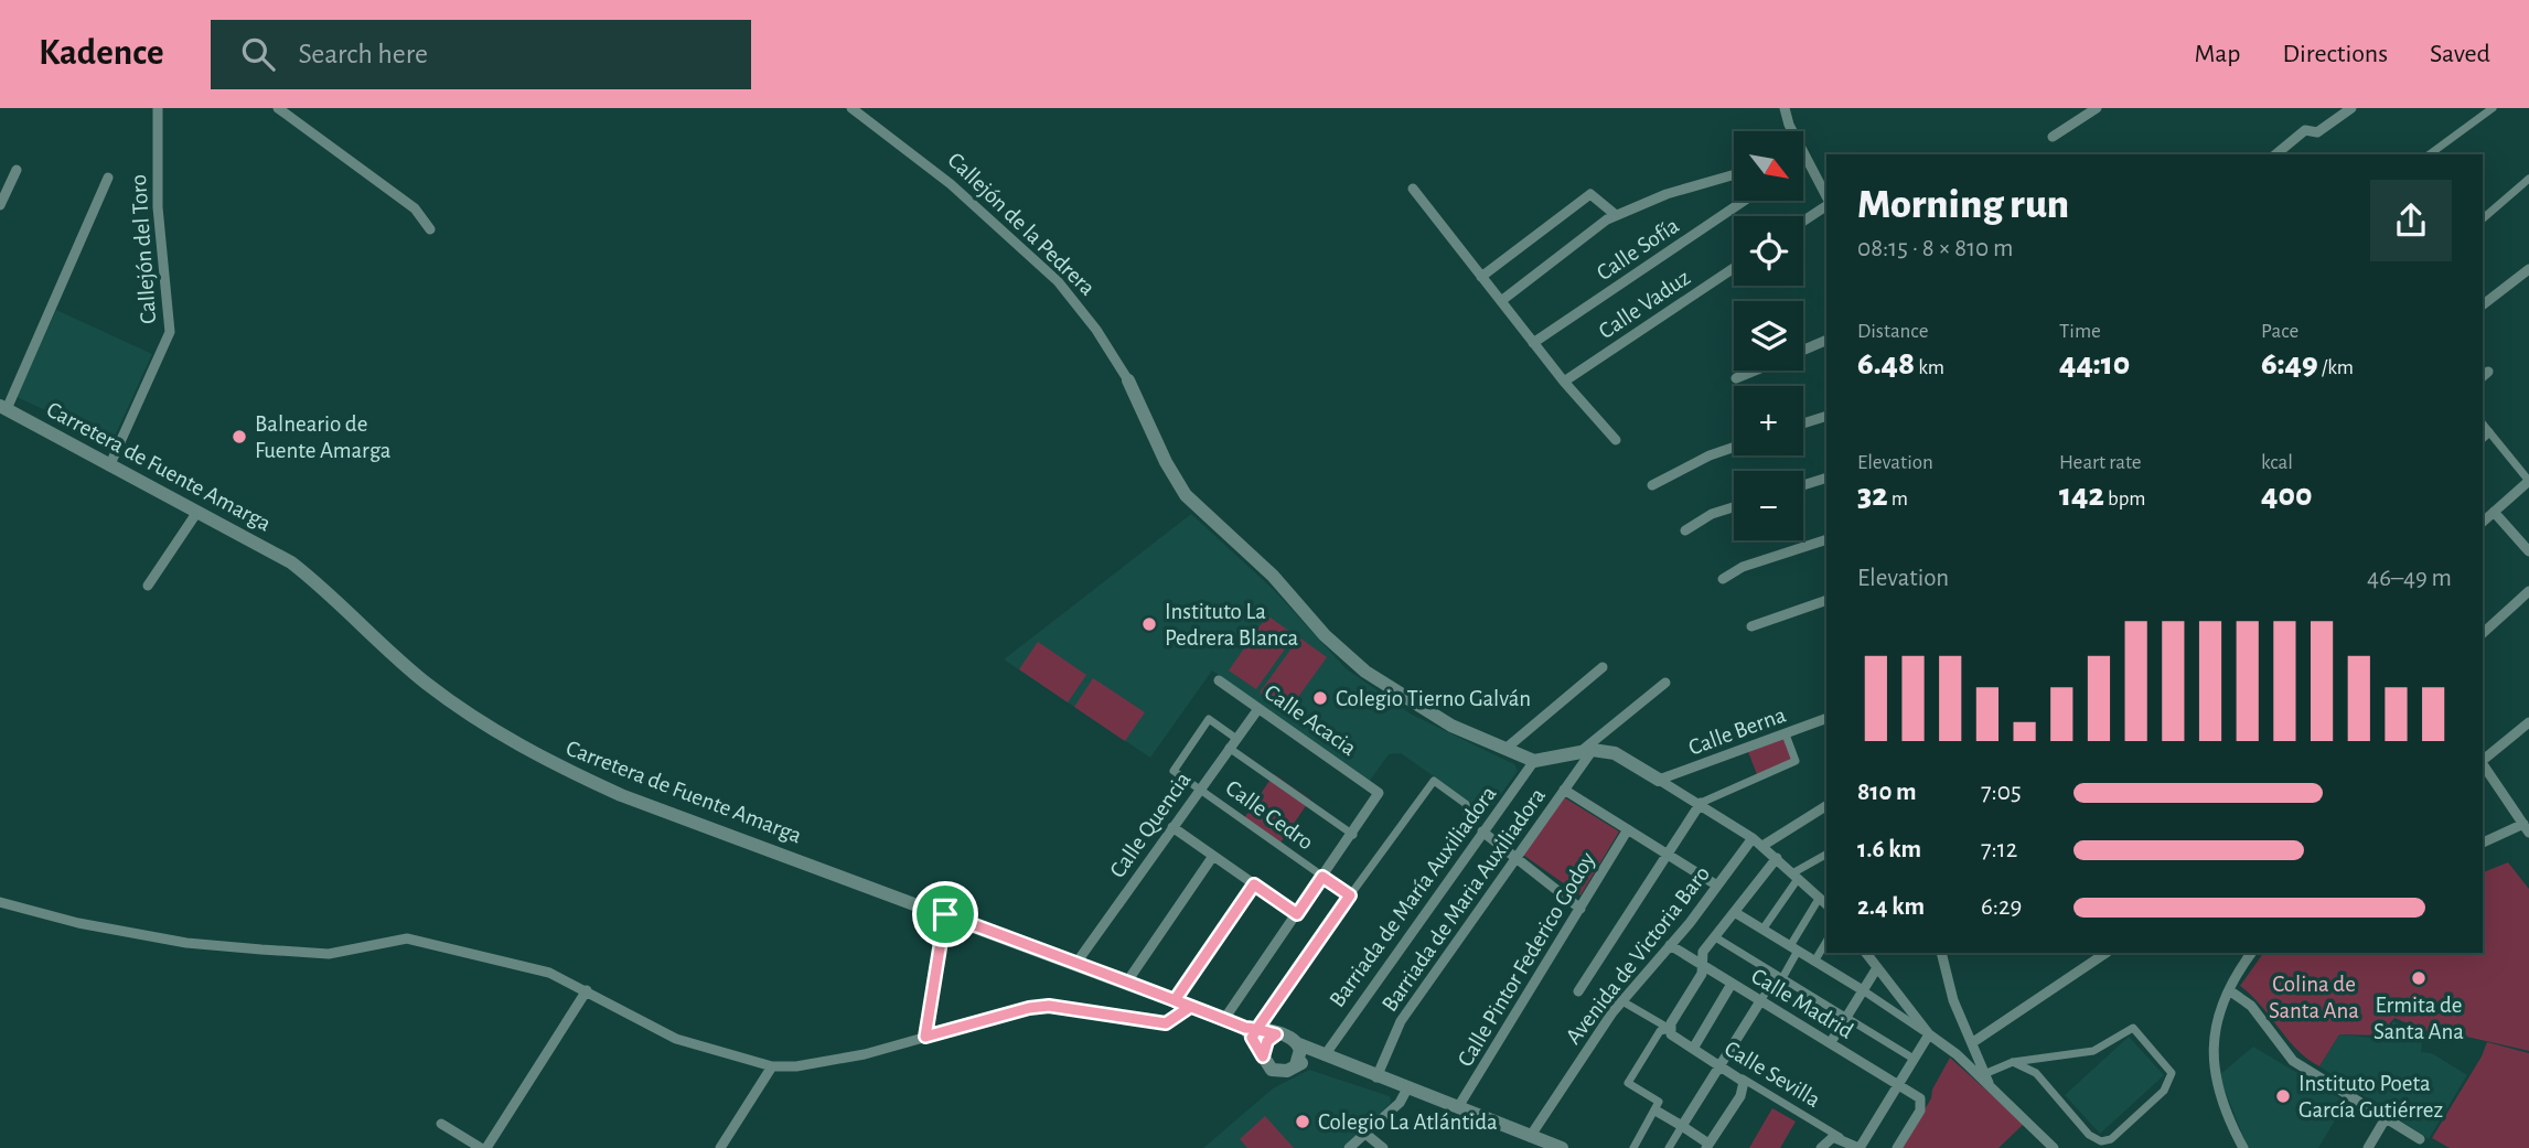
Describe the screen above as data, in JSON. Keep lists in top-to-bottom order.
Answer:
{
  "streets": {
    "street": [
      "Callejón de la Pedrera",
      "Callejón del Toro",
      "Calle Sofía",
      "Calle Vaduz",
      "Carretera de Fuente Amarga",
      "Calle Acacia",
      "Calle Berna",
      "Calle Cedro",
      "Calle Quencia",
      "Barriada de María Auxiliadora",
      "Barriada de Maria Auxiliadora",
      "Avenida de Victoria Baro",
      "Calle Pintor Federico Godoy",
      "Calle Madrid",
      "Calle Sevilla"
    ]
  },
  "crossings": [
    ["Callejón de la Pedrera", "Barriada de María Auxiliadora"],
    ["Callejón del Toro", "Carretera de Fuente Amarga"],
    ["Carretera de Fuente Amarga", "Calle Quencia"],
    ["Calle Acacia", "Calle Quencia"],
    ["Calle Cedro", "Calle Quencia"],
    ["Avenida de Victoria Baro", "Calle Madrid"]
  ],
  "parks": ["Colina de Santa Ana"],
  "places": [
    "Balneario de Fuente Amarga",
    "Instituto La Pedrera Blanca",
    "Colegio Tierno Galván",
    "Ermita de Santa Ana",
    "Instituto Poeta García Gutiérrez",
    "Colegio La Atlántida"
  ],
  "north": "bottom right",
  "page": {
    "header": "Kadence",
    "search": "Search here",
    "nav": ["Map", "Directions", "Saved"],
    "map_buttons": ["+", "−"],
    "heading": ["Morning run", "08:15 · 8 × 810 m"],
    "stats": [
      ["Distance", "6.48 km"],
      ["Time", "44:10"],
      ["Pace", "6:49 /km"],
      ["Elevation", "32 m"],
      ["Heart rate", "142 bpm"],
      ["kcal", "400"]
    ],
    "chart": ["Elevation", "46–49 m"],
    "list": [
      {
        "name": "810 m",
        "note": "7:05"
      },
      {
        "name": "1.6 km",
        "note": "7:12"
      },
      {
        "name": "2.4 km",
        "note": "6:29"
      }
    ]
  }
}
